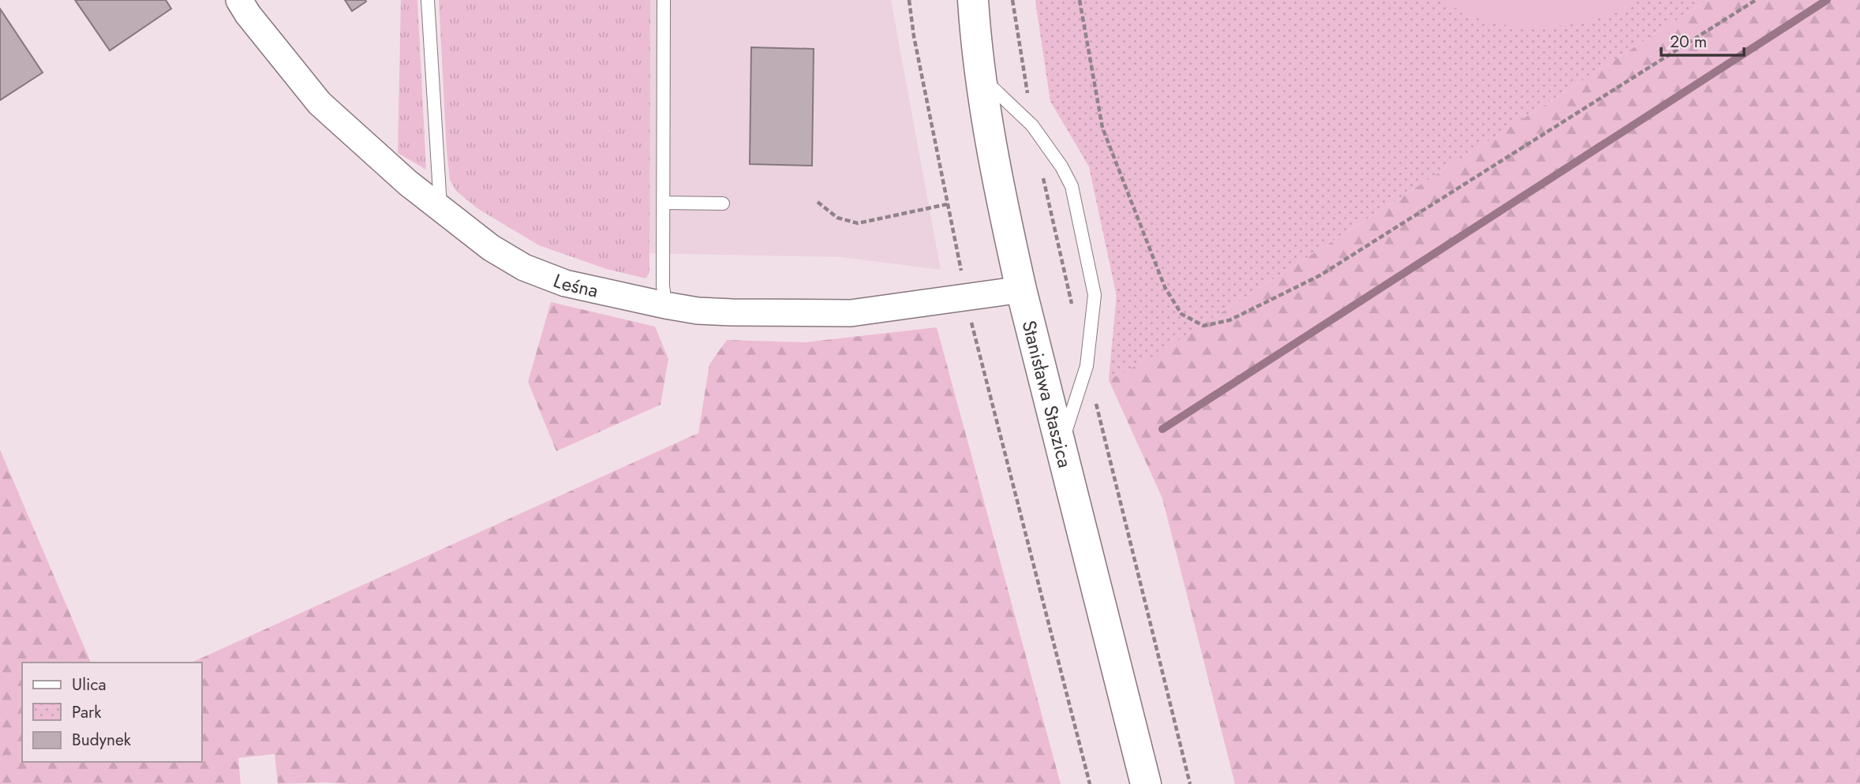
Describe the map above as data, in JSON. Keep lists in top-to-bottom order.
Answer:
{
  "streets": {
    "main road": ["Stanisława Staszica"],
    "street": ["Leśna"]
  },
  "crossings": [
    ["Leśna", "Stanisława Staszica"]
  ],
  "legend": ["Ulica", "Park", "Budynek"],
  "scale_bar": "20 m"
}
